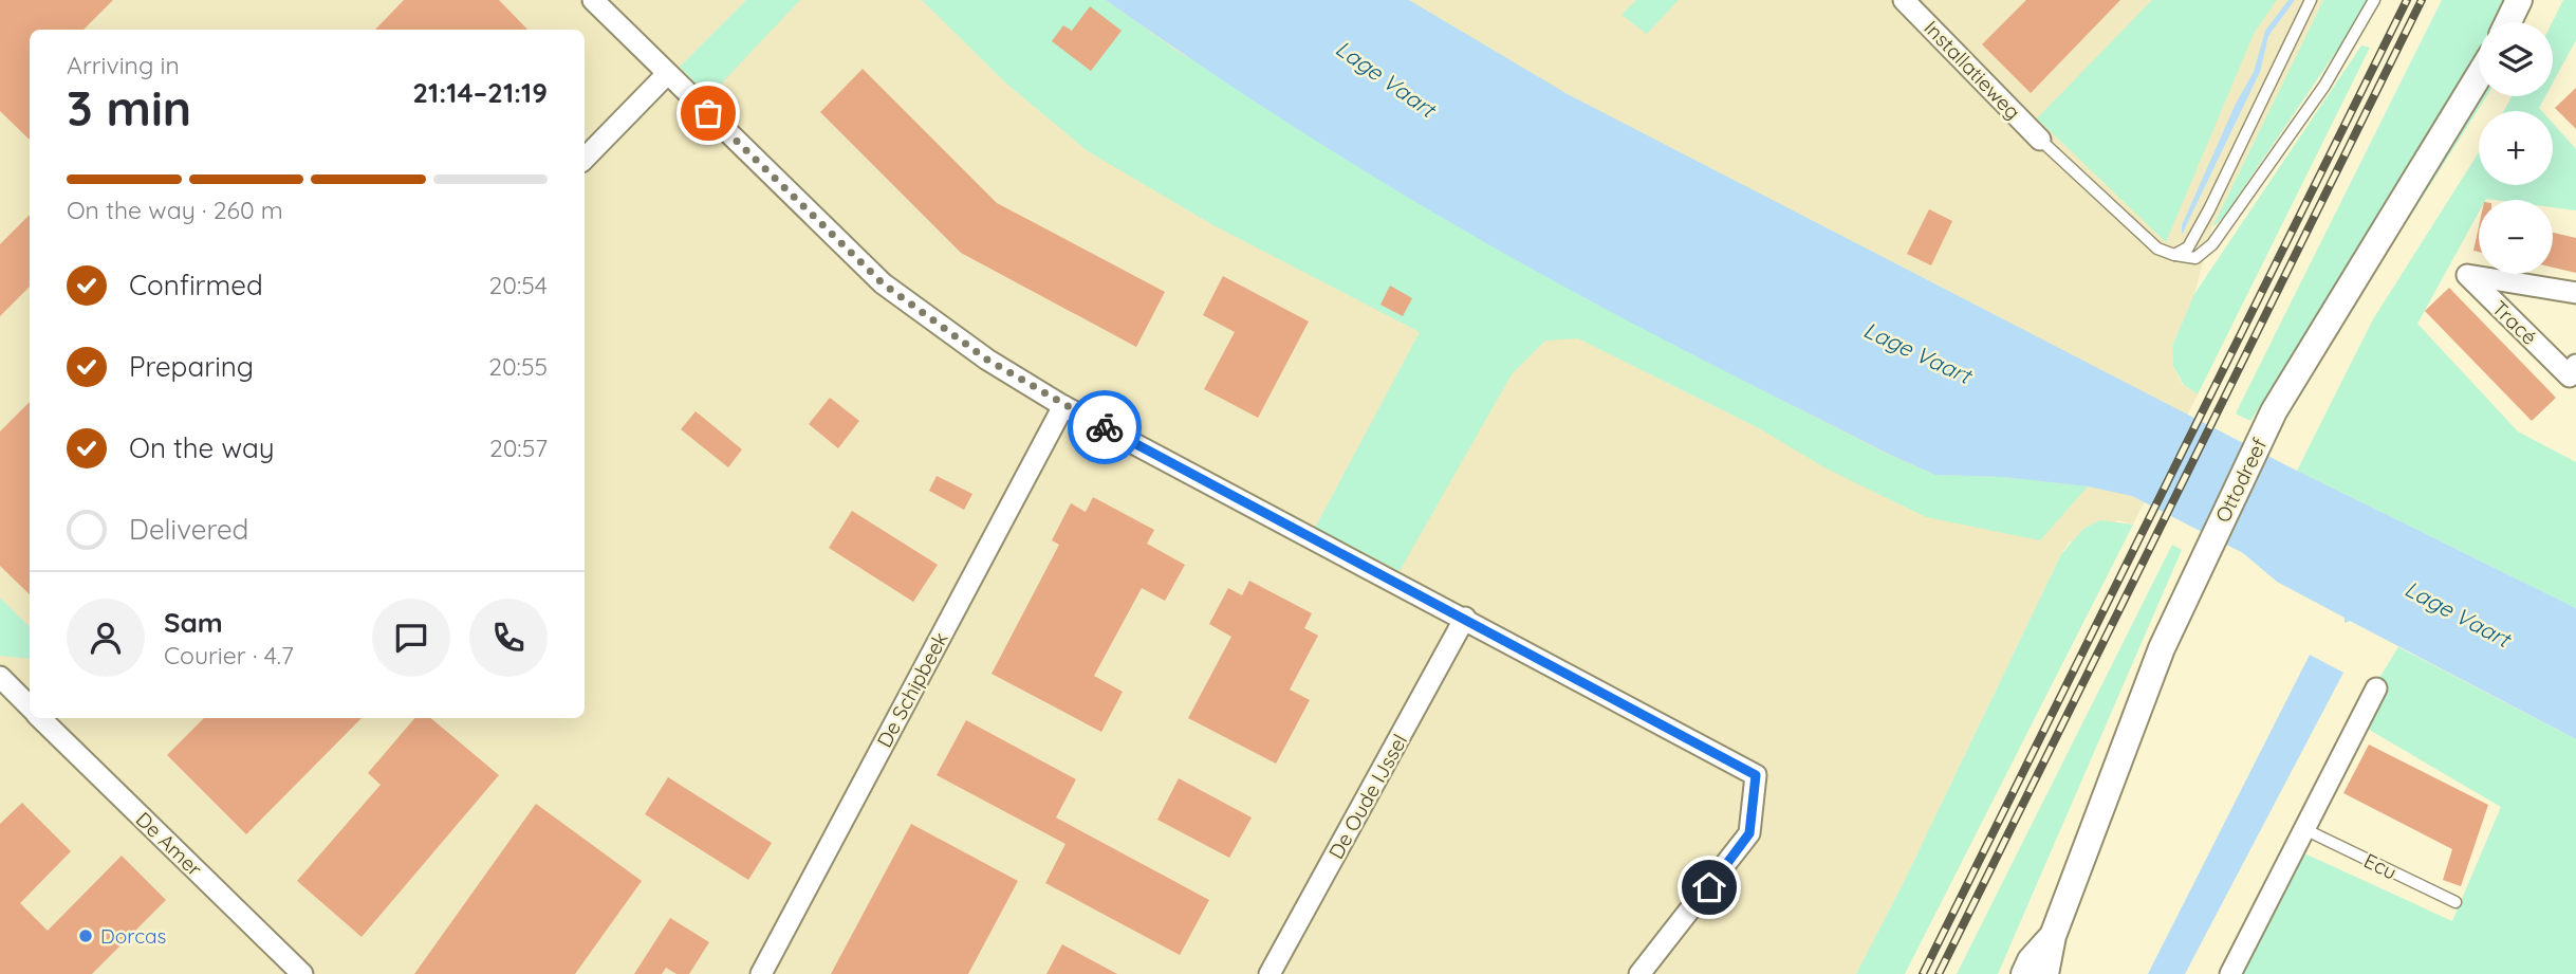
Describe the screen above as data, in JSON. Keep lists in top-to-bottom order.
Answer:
{
  "streets": {
    "street": [
      "Installatieweg",
      "Tracé",
      "Ottodreef",
      "De Schipbeek",
      "De Oude IJssel",
      "De Amer"
    ],
    "lane": ["Ecu"]
  },
  "water": ["Lage Vaart"],
  "places": ["Dorcas"],
  "page": {
    "map_buttons": ["+", "−"],
    "heading": ["3 min", "Arriving in", "21:14–21:19"],
    "panel": ["Sam", "Courier · 4.7"],
    "bar": "On the way · 260 m",
    "list": [
      ["Confirmed", "20:54"],
      ["Preparing", "20:55"],
      ["On the way", "20:57"],
      "Delivered"
    ]
  }
}
